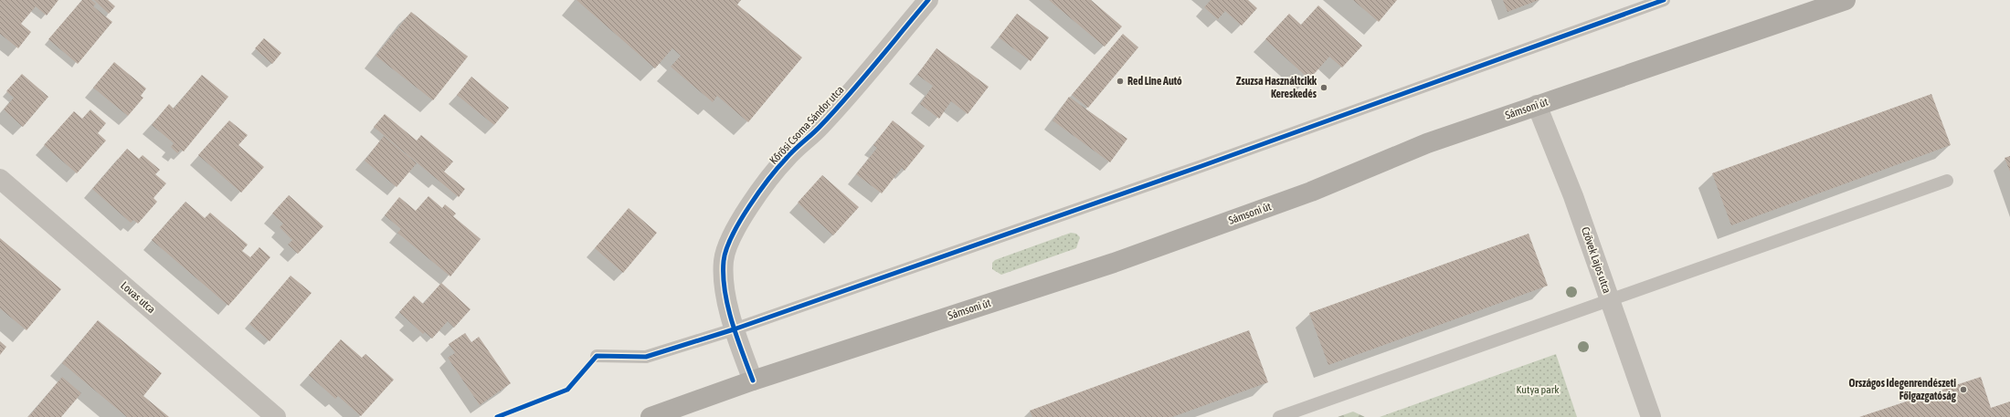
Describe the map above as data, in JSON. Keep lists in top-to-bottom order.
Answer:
{
  "streets": {
    "main road": ["Sámsoni út"],
    "street": ["Kőrösi Csoma Sándor utca", "Czövek Lajos utca", "Lovas utca"]
  },
  "crossings": [
    ["Sámsoni út", "Kőrösi Csoma Sándor utca"],
    ["Sámsoni út", "Czövek Lajos utca"]
  ],
  "parks": ["Kutya park"],
  "places": ["Red Line Autó", "Zsuzsa Használtcikk Kereskedés", "Országos Idegenrendészeti Főigazgatóság"]
}
